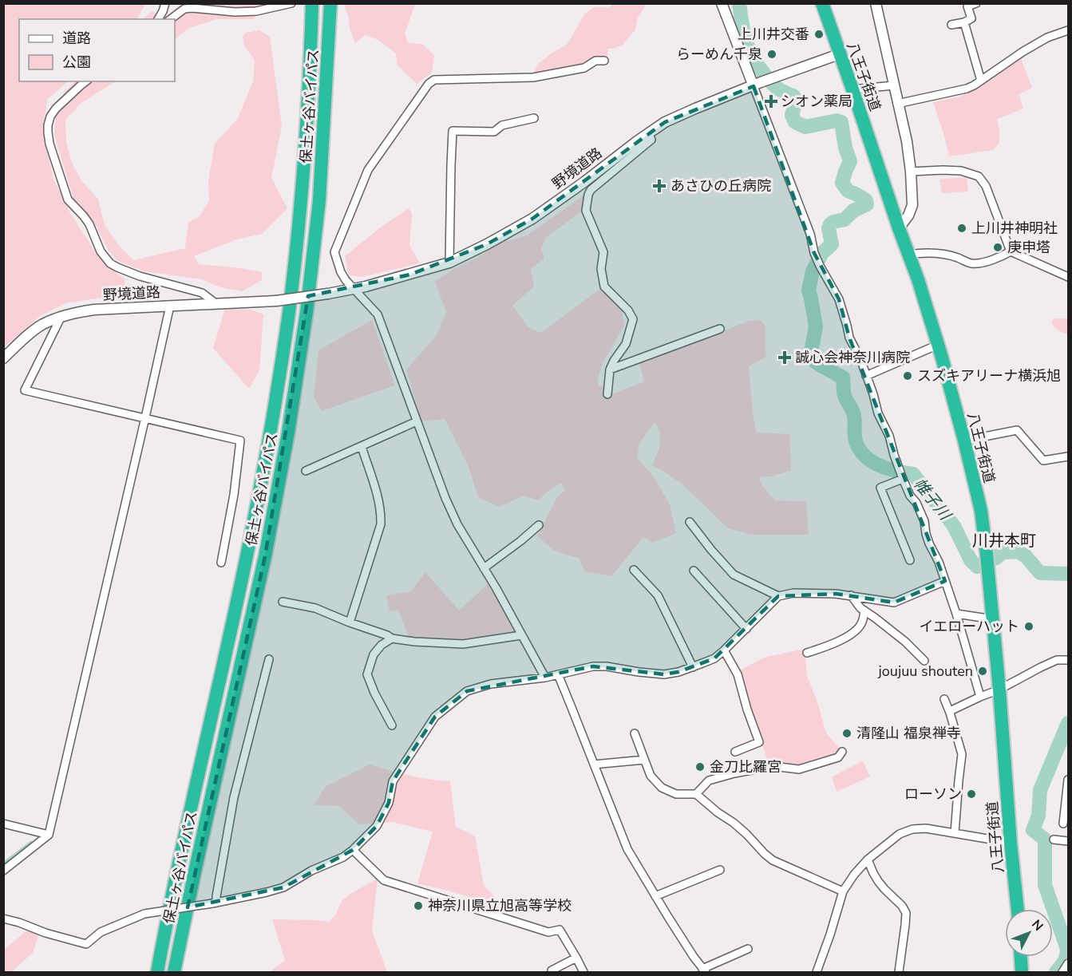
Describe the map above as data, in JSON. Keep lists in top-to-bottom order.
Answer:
{
  "streets": {
    "highway": ["八王子街道", "保土ヶ谷バイパス"],
    "street": ["野境道路"]
  },
  "crossings": [
    ["八王子街道", "野境道路"]
  ],
  "districts": ["川井本町"],
  "water": ["帷子川"],
  "places": {
    "other": [
      "上川井交番",
      "らーめん千泉",
      "上川井神明社",
      "庚申塔",
      "スズキアリーナ横浜旭",
      "イエローハット",
      "joujuu shouten",
      "清隆山 福泉禅寺",
      "金刀比羅宮",
      "ローソン",
      "神奈川県立旭高等学校"
    ],
    "health": ["シオン薬局", "あさひの丘病院", "誠心会神奈川病院"]
  },
  "legend": ["道路", "公園"],
  "north": "top right"
}
